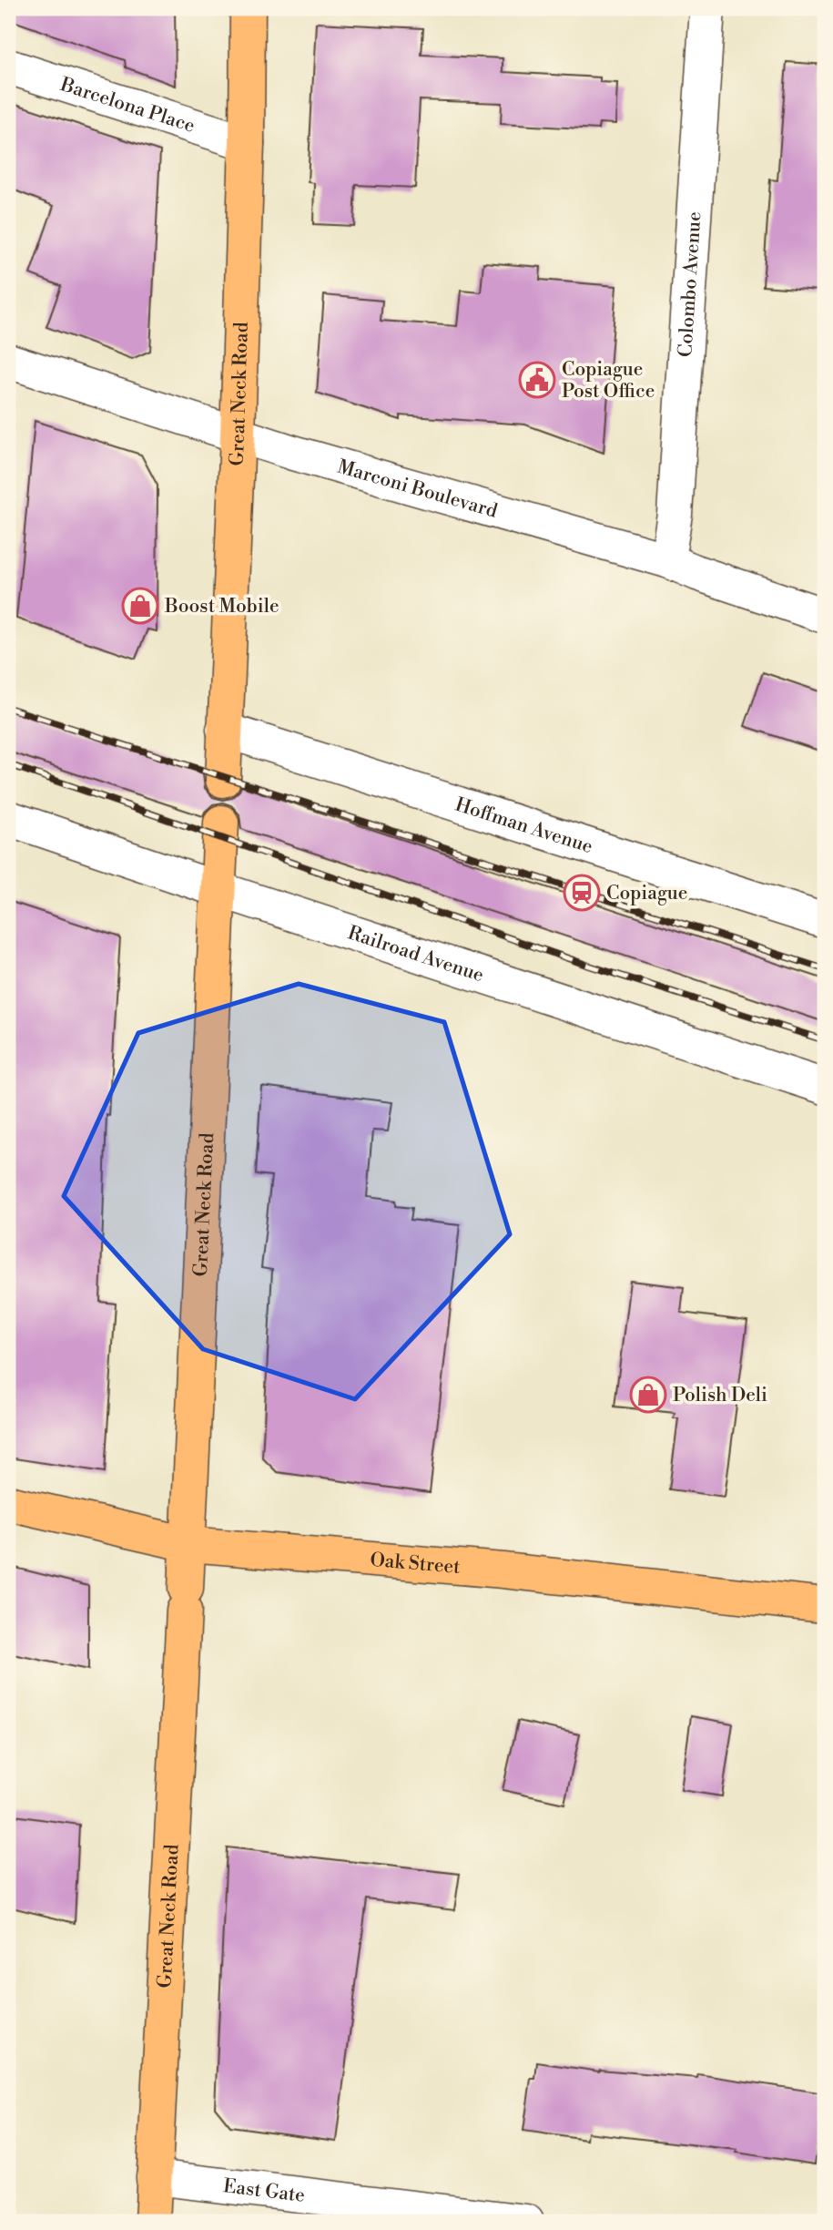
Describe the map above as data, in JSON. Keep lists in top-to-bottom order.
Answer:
{
  "streets": {
    "main road": ["Great Neck Road", "Oak Street"],
    "street": [
      "Barcelona Place",
      "Colombo Avenue",
      "Marconi Boulevard",
      "Hoffman Avenue",
      "Railroad Avenue",
      "East Gate"
    ]
  },
  "crossings": [
    ["Barcelona Place", "Great Neck Road"],
    ["Colombo Avenue", "Marconi Boulevard"],
    ["Great Neck Road", "Marconi Boulevard"],
    ["Great Neck Road", "Hoffman Avenue"],
    ["Great Neck Road", "Railroad Avenue"],
    ["Great Neck Road", "Oak Street"],
    ["Great Neck Road", "East Gate"]
  ],
  "places": {
    "public building": ["Copiague Post Office"],
    "shop": ["Boost Mobile", "Polish Deli"],
    "station": ["Copiague"]
  }
}
